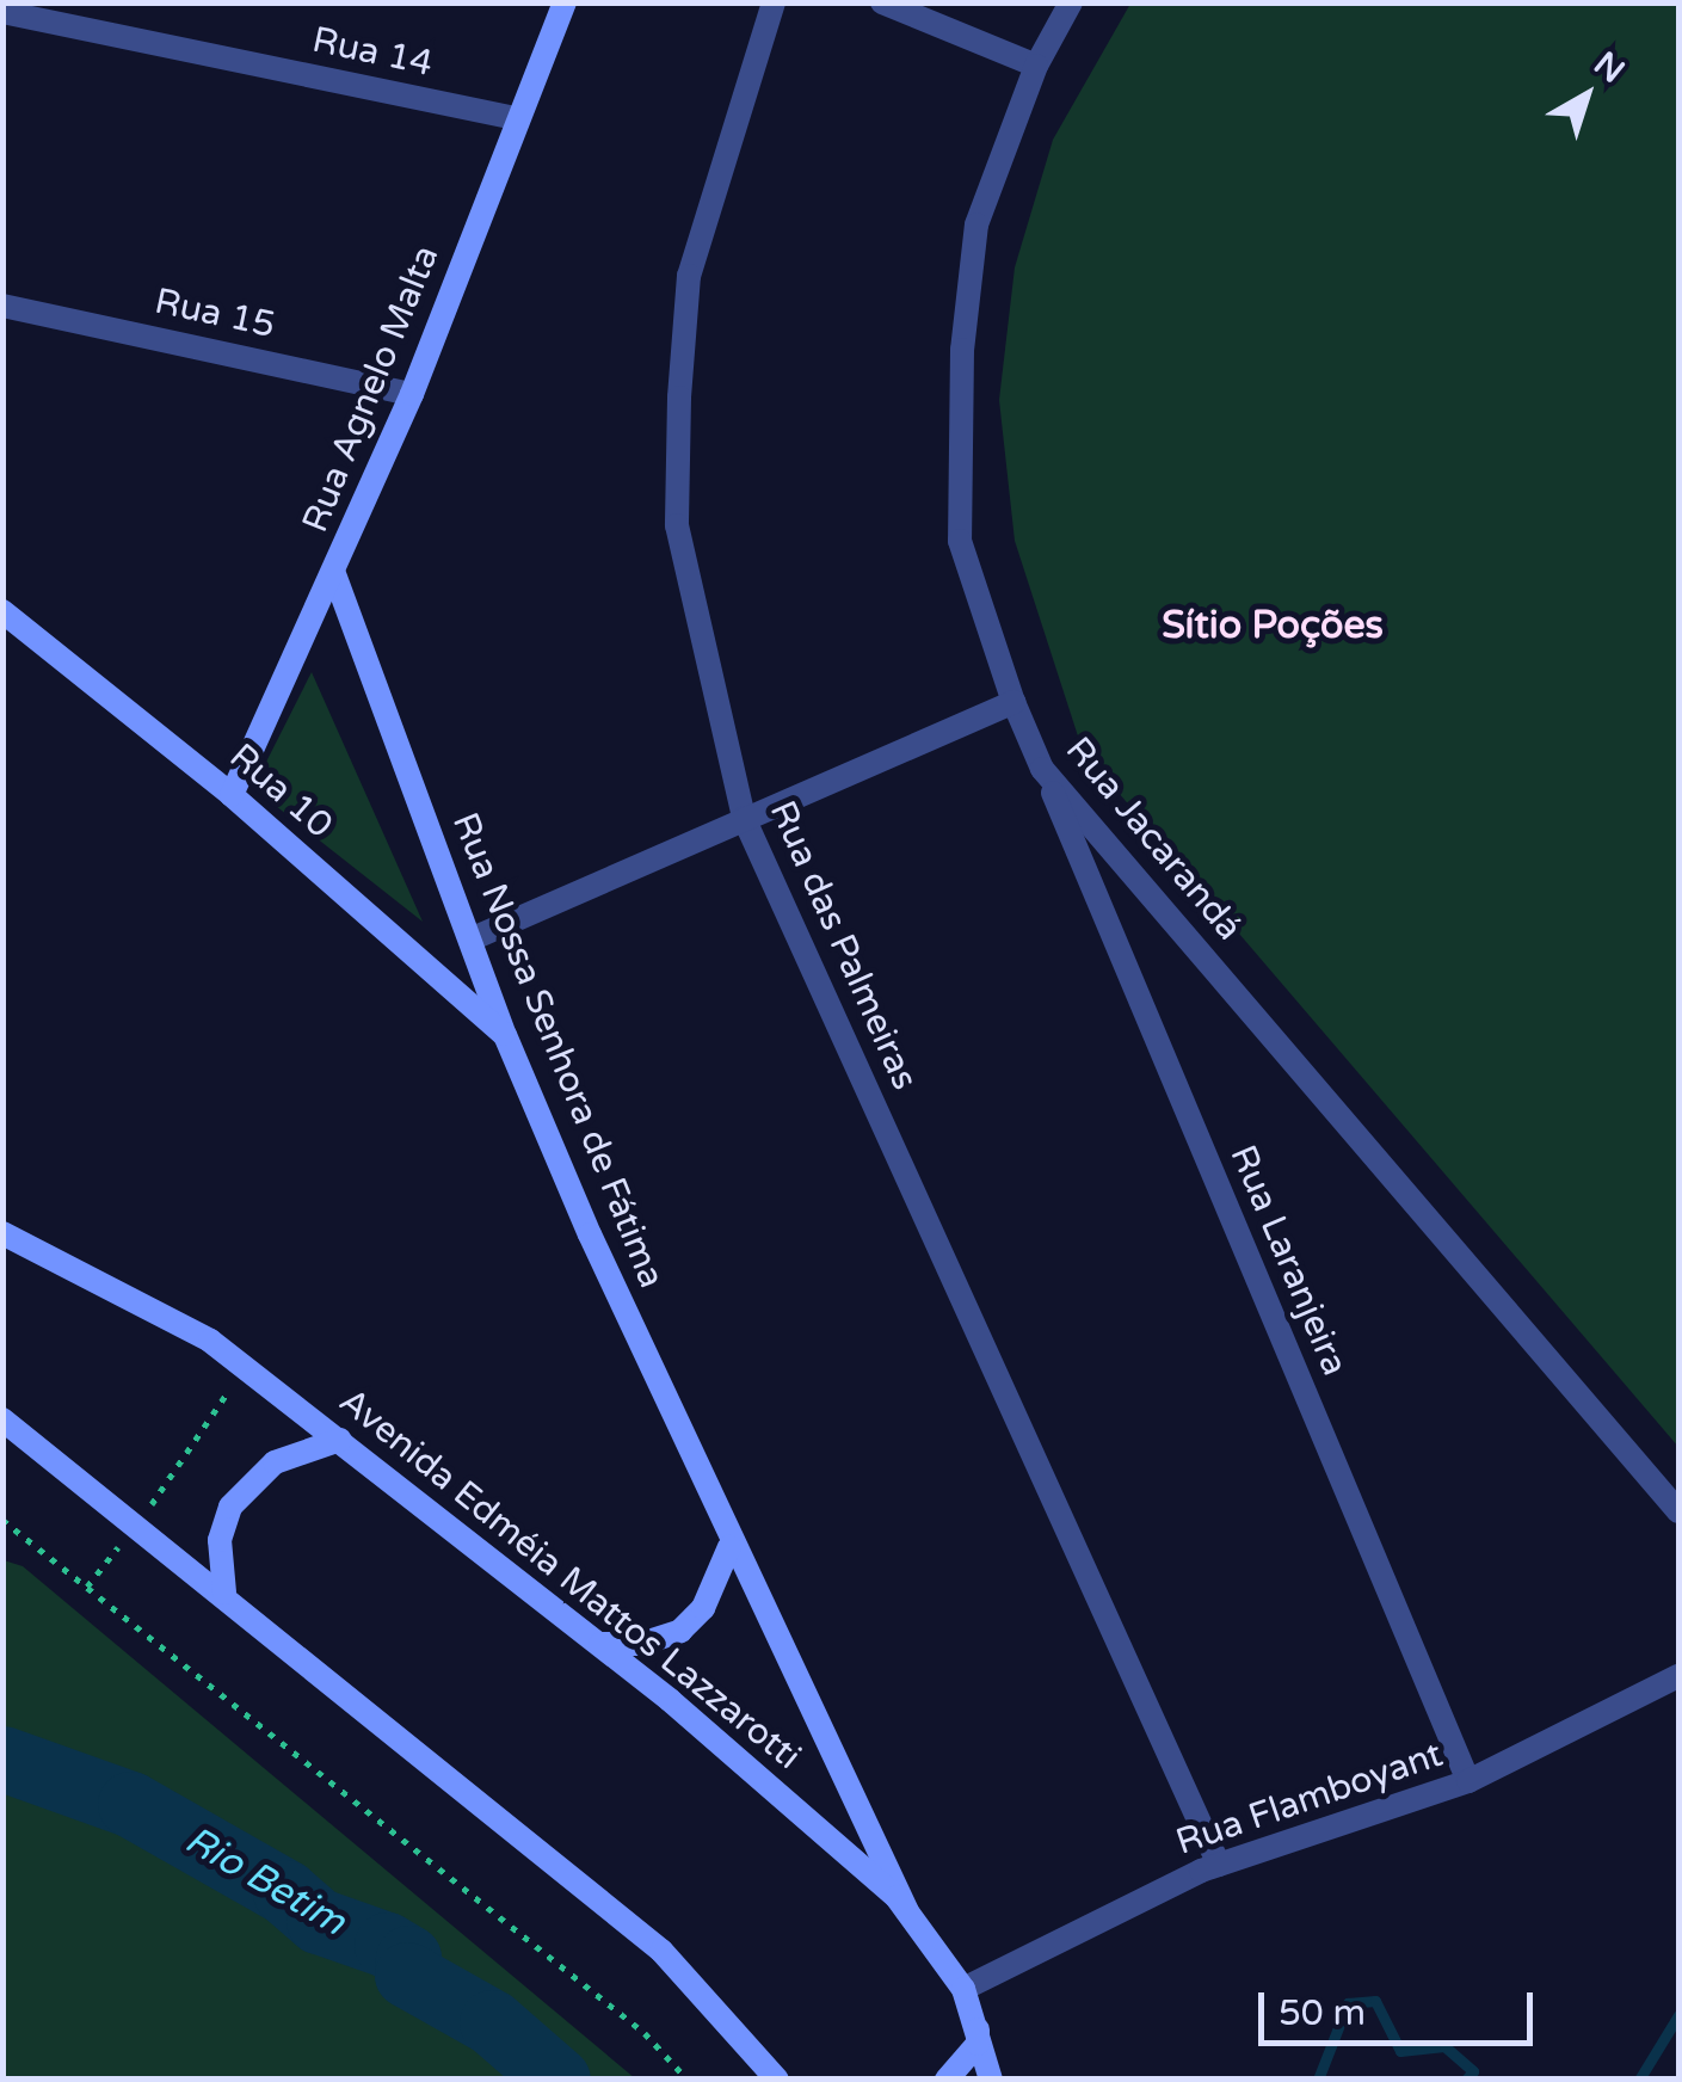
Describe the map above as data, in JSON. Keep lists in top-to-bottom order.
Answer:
{
  "streets": {
    "street": [
      "Rua 14",
      "Rua 15",
      "Rua Agnelo Malta",
      "Rua 10",
      "Rua Jacarandá",
      "Rua das Palmeiras",
      "Rua Nossa Senhora de Fátima",
      "Rua Laranjeira",
      "Avenida Edméia Mattos Lazzarotti",
      "Rua Flamboyant"
    ]
  },
  "crossings": [
    ["Rua 14", "Rua Agnelo Malta"],
    ["Rua 15", "Rua Agnelo Malta"],
    ["Rua Agnelo Malta", "Rua 10"],
    ["Rua Agnelo Malta", "Rua Nossa Senhora de Fátima"],
    ["Rua 10", "Rua Nossa Senhora de Fátima"],
    ["Rua Jacarandá", "Rua Laranjeira"],
    ["Rua das Palmeiras", "Rua Flamboyant"],
    ["Rua Nossa Senhora de Fátima", "Avenida Edméia Mattos Lazzarotti"],
    ["Rua Laranjeira", "Rua Flamboyant"],
    ["Avenida Edméia Mattos Lazzarotti", "Rua Flamboyant"]
  ],
  "districts": ["Sítio Poções"],
  "water": ["Rio Betim"],
  "scale_bar": "50 m",
  "north": "top right"
}
